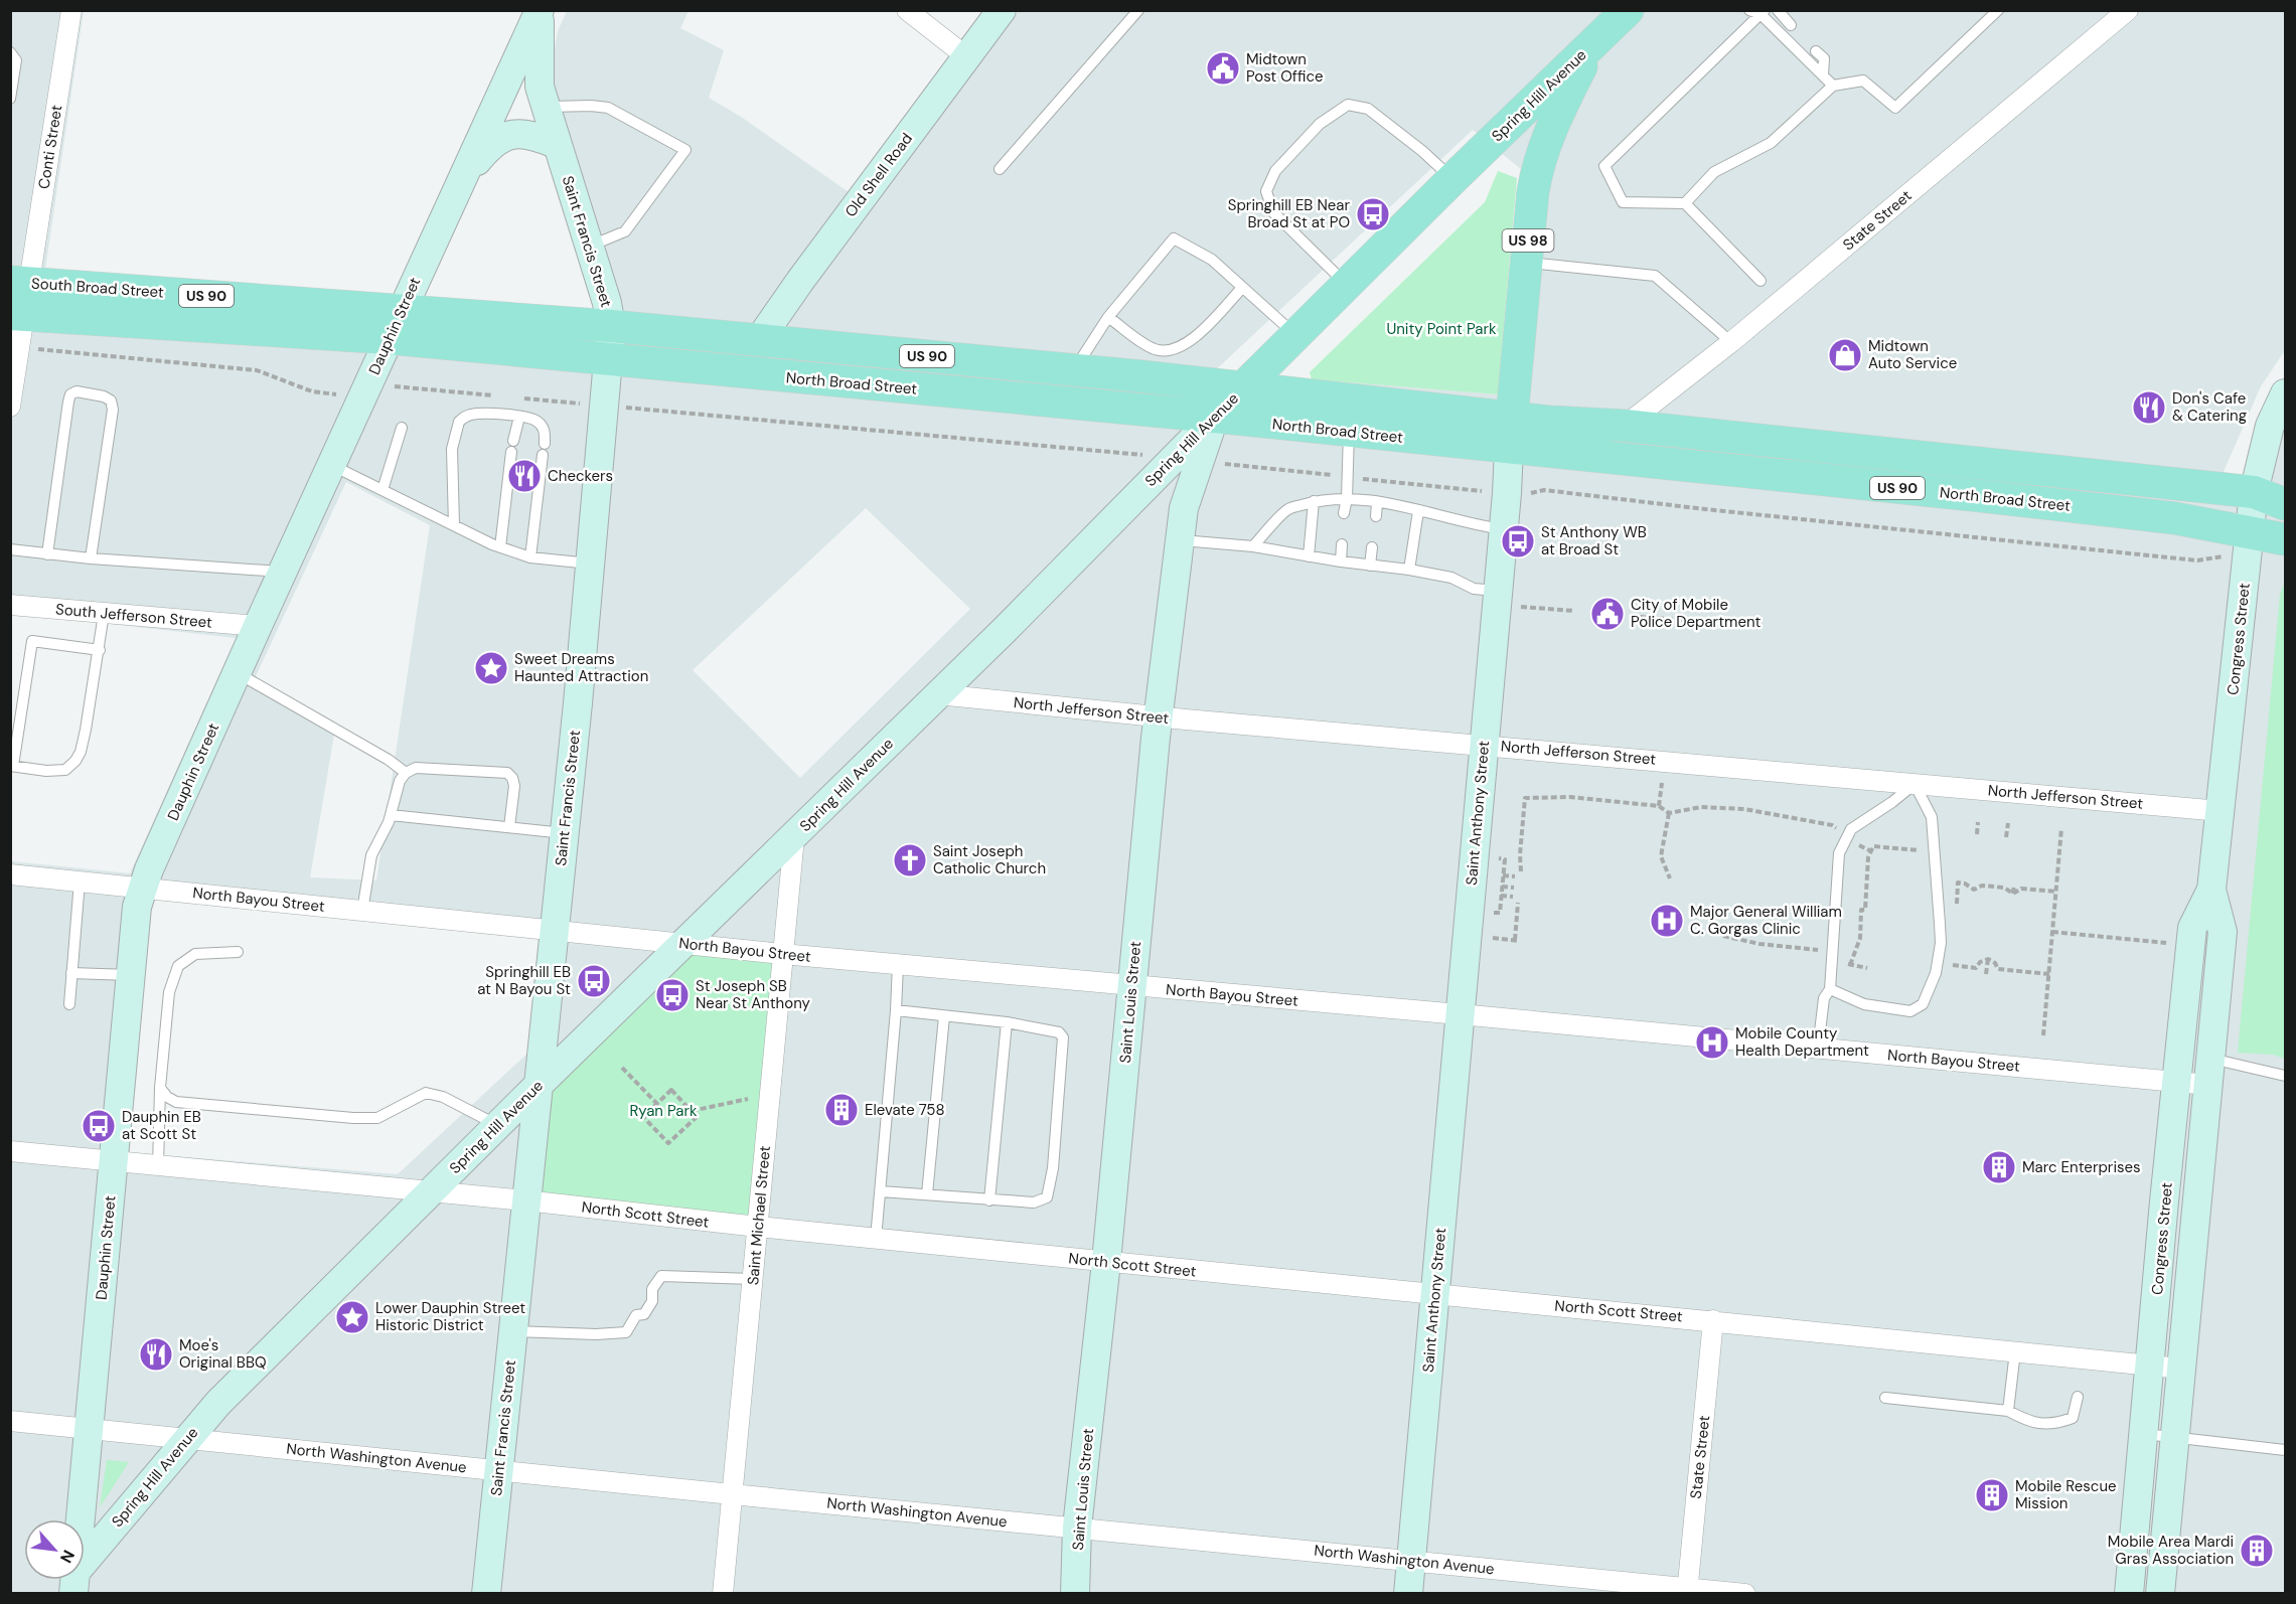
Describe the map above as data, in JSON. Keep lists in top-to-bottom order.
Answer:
{
  "streets": {
    "main road": [
      "Spring Hill Avenue",
      "US 98",
      "South Broad Street",
      "US 90",
      "North Broad Street",
      "Saint Anthony Street"
    ],
    "street": [
      "Conti Street",
      "Old Shell Road",
      "State Street",
      "Saint Francis Street",
      "Dauphin Street",
      "South Jefferson Street",
      "Congress Street",
      "North Jefferson Street",
      "North Bayou Street",
      "Saint Louis Street",
      "North Scott Street",
      "Saint Michael Street",
      "North Washington Avenue"
    ]
  },
  "crossings": [
    ["Spring Hill Avenue", "Saint Francis Street"],
    ["Spring Hill Avenue", "Dauphin Street"],
    ["Spring Hill Avenue", "North Broad Street"],
    ["Spring Hill Avenue", "North Jefferson Street"],
    ["Spring Hill Avenue", "Saint Anthony Street"],
    ["Spring Hill Avenue", "North Bayou Street"],
    ["Spring Hill Avenue", "Saint Louis Street"],
    ["Spring Hill Avenue", "North Scott Street"],
    ["Spring Hill Avenue", "Saint Michael Street"],
    ["Spring Hill Avenue", "North Washington Avenue"],
    ["Conti Street", "South Broad Street"],
    ["Old Shell Road", "North Broad Street"],
    ["State Street", "North Broad Street"],
    ["State Street", "North Scott Street"],
    ["State Street", "North Washington Avenue"],
    ["Saint Francis Street", "Dauphin Street"],
    ["Saint Francis Street", "North Broad Street"],
    ["Saint Francis Street", "North Bayou Street"],
    ["Saint Francis Street", "North Scott Street"],
    ["Saint Francis Street", "North Washington Avenue"],
    ["South Broad Street", "Dauphin Street"],
    ["South Broad Street", "North Broad Street"],
    ["US 90", "Dauphin Street"],
    ["US 90", "North Broad Street"],
    ["Dauphin Street", "North Broad Street"],
    ["Dauphin Street", "South Jefferson Street"],
    ["Dauphin Street", "North Bayou Street"],
    ["Dauphin Street", "North Scott Street"],
    ["Dauphin Street", "North Washington Avenue"],
    ["North Broad Street", "Congress Street"],
    ["North Broad Street", "Saint Anthony Street"],
    ["North Broad Street", "Saint Louis Street"],
    ["Congress Street", "North Jefferson Street"],
    ["Congress Street", "North Bayou Street"],
    ["Congress Street", "North Scott Street"],
    ["North Jefferson Street", "Saint Anthony Street"],
    ["North Jefferson Street", "Saint Louis Street"],
    ["Saint Anthony Street", "North Bayou Street"],
    ["Saint Anthony Street", "North Scott Street"],
    ["Saint Anthony Street", "North Washington Avenue"],
    ["North Bayou Street", "Saint Louis Street"],
    ["North Bayou Street", "Saint Michael Street"],
    ["Saint Louis Street", "North Scott Street"],
    ["Saint Louis Street", "North Washington Avenue"],
    ["North Scott Street", "Saint Michael Street"],
    ["Saint Michael Street", "North Washington Avenue"]
  ],
  "parks": ["Unity Point Park", "Ryan Park"],
  "places": {
    "public building": ["Midtown Post Office", "City of Mobile Police Department"],
    "bus stop": [
      "Springhill EB Near Broad St at PO",
      "St Anthony WB at Broad St",
      "Springhill EB at N Bayou St",
      "St Joseph SB Near St Anthony",
      "Dauphin EB at Scott St"
    ],
    "shop": ["Midtown Auto Service"],
    "restaurant": ["Don's Cafe & Catering", "Checkers", "Moe's Original BBQ"],
    "place": ["Sweet Dreams Haunted Attraction", "Lower Dauphin Street Historic District"],
    "church": ["Saint Joseph Catholic Church"],
    "hospital": ["Major General William C. Gorgas Clinic", "Mobile County Health Department"],
    "building": [
      "Elevate 758",
      "Marc Enterprises",
      "Mobile Rescue Mission",
      "Mobile Area Mardi Gras Association"
    ]
  },
  "north": "bottom right"
}
